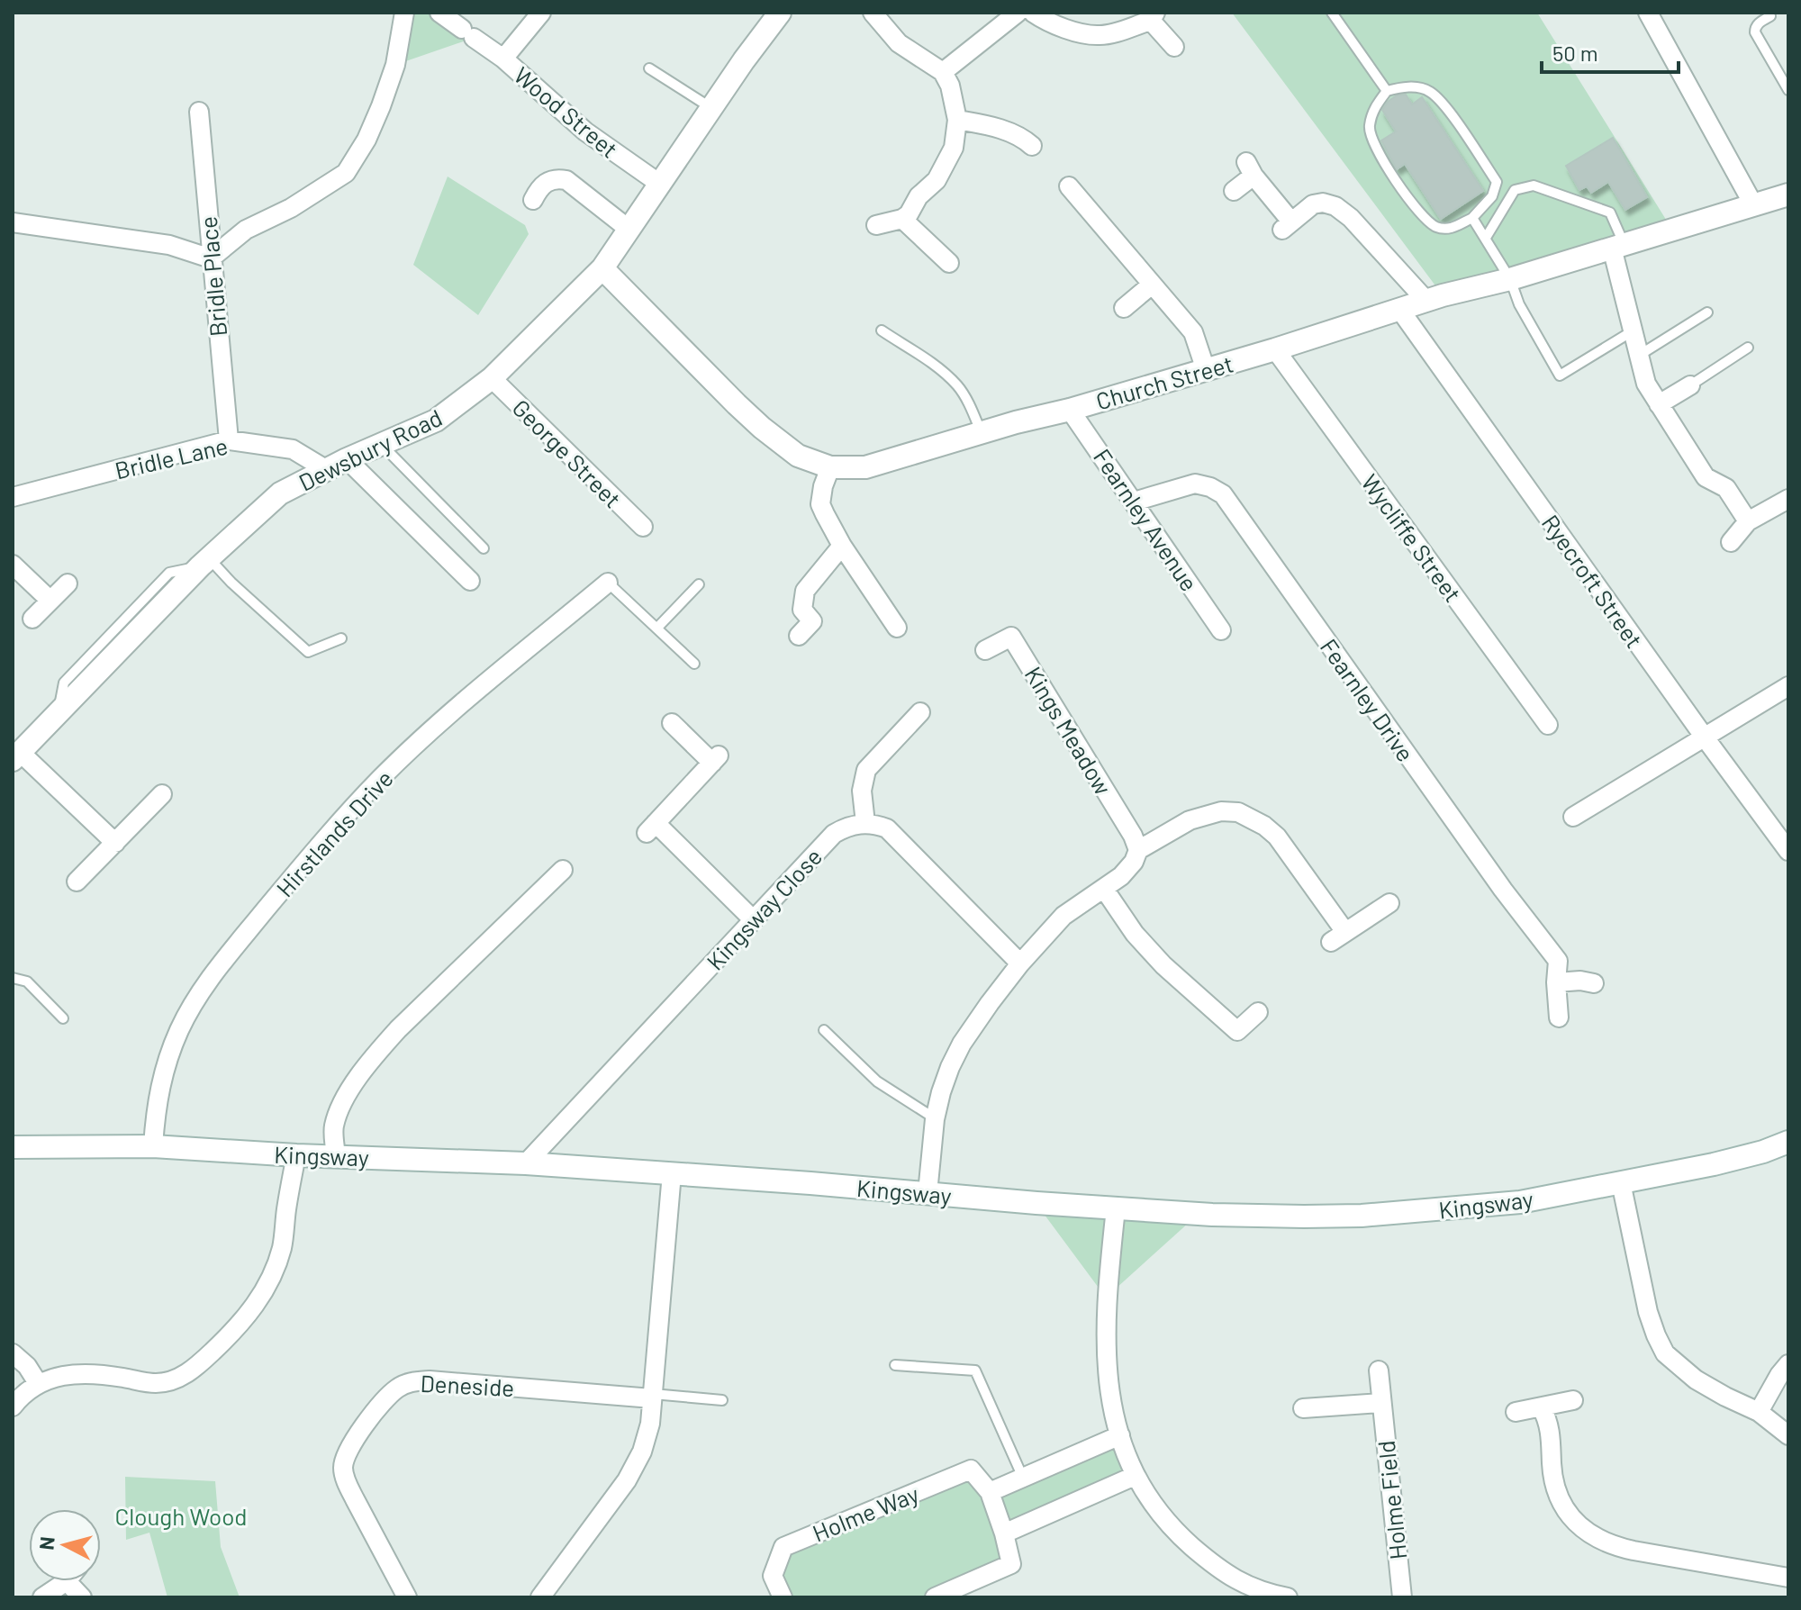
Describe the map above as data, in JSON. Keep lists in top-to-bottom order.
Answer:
{
  "streets": {
    "street": [
      "Wood Street",
      "Bridle Place",
      "Church Street",
      "Dewsbury Road",
      "George Street",
      "Bridle Lane",
      "Fearnley Avenue",
      "Wycliffe Street",
      "Ryecroft Street",
      "Fearnley Drive",
      "Kings Meadow",
      "Hirstlands Drive",
      "Kingsway Close",
      "Kingsway",
      "Deneside",
      "Holme Field",
      "Holme Way"
    ]
  },
  "crossings": [
    ["Wood Street", "Dewsbury Road"],
    ["Bridle Place", "Bridle Lane"],
    ["Church Street", "Dewsbury Road"],
    ["Church Street", "Fearnley Avenue"],
    ["Church Street", "Wycliffe Street"],
    ["Church Street", "Ryecroft Street"],
    ["Dewsbury Road", "George Street"],
    ["Dewsbury Road", "Bridle Lane"],
    ["Fearnley Avenue", "Fearnley Drive"],
    ["Hirstlands Drive", "Kingsway"],
    ["Kingsway Close", "Kingsway"]
  ],
  "parks": ["Clough Wood"],
  "scale_bar": "50 m",
  "north": "left"
}
